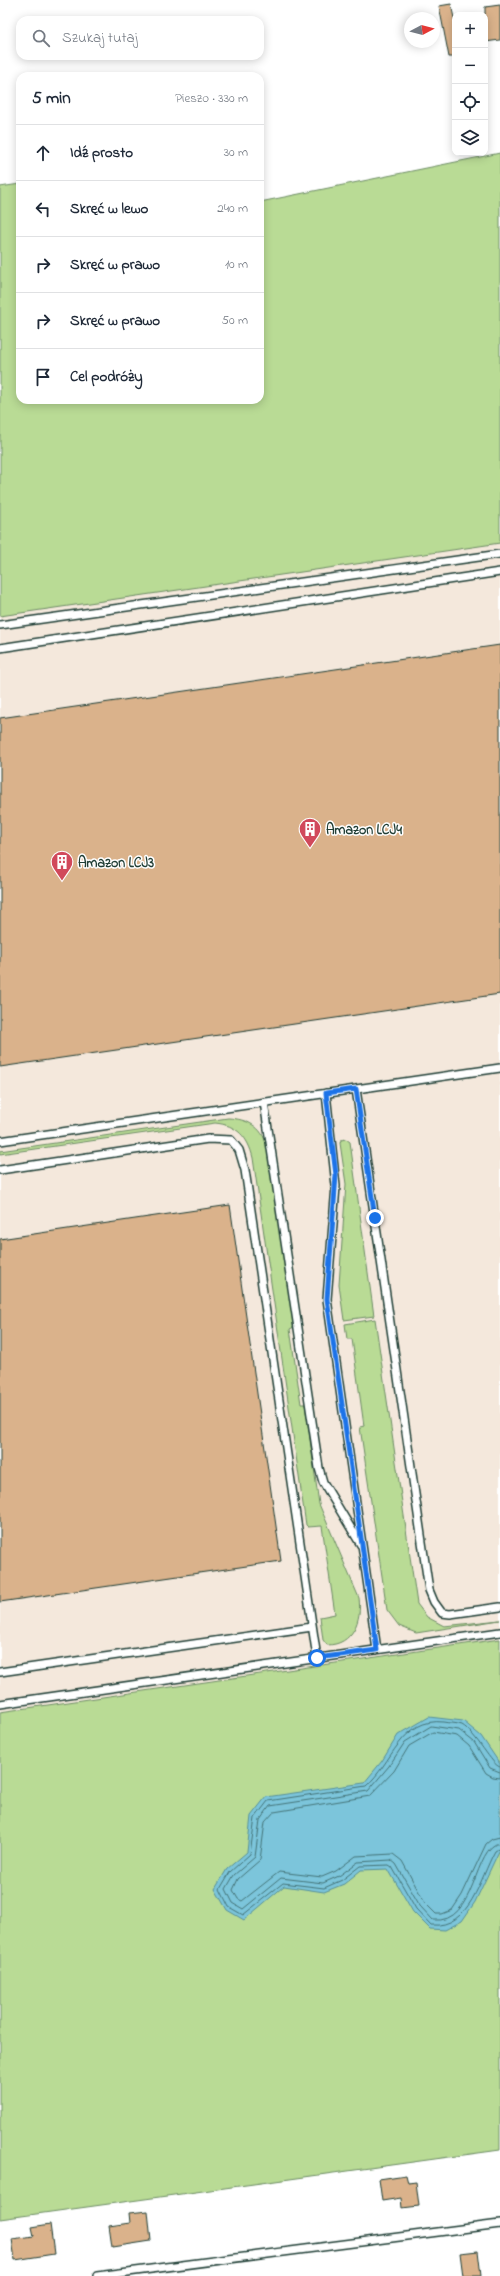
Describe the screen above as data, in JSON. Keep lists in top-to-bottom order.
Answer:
{
  "places": {
    "building": ["Amazon LCJ4", "Amazon LCJ3"]
  },
  "north": "right",
  "page": {
    "map_buttons": ["+", "−"],
    "search": "Szukaj tutaj",
    "heading": ["5 min", "Pieszo · 330 m"],
    "list": [
      ["Idź prosto", "30 m"],
      ["Skręć w lewo", "240 m"],
      ["Skręć w prawo", "10 m"],
      ["Skręć w prawo", "50 m"],
      "Cel podróży"
    ]
  }
}
